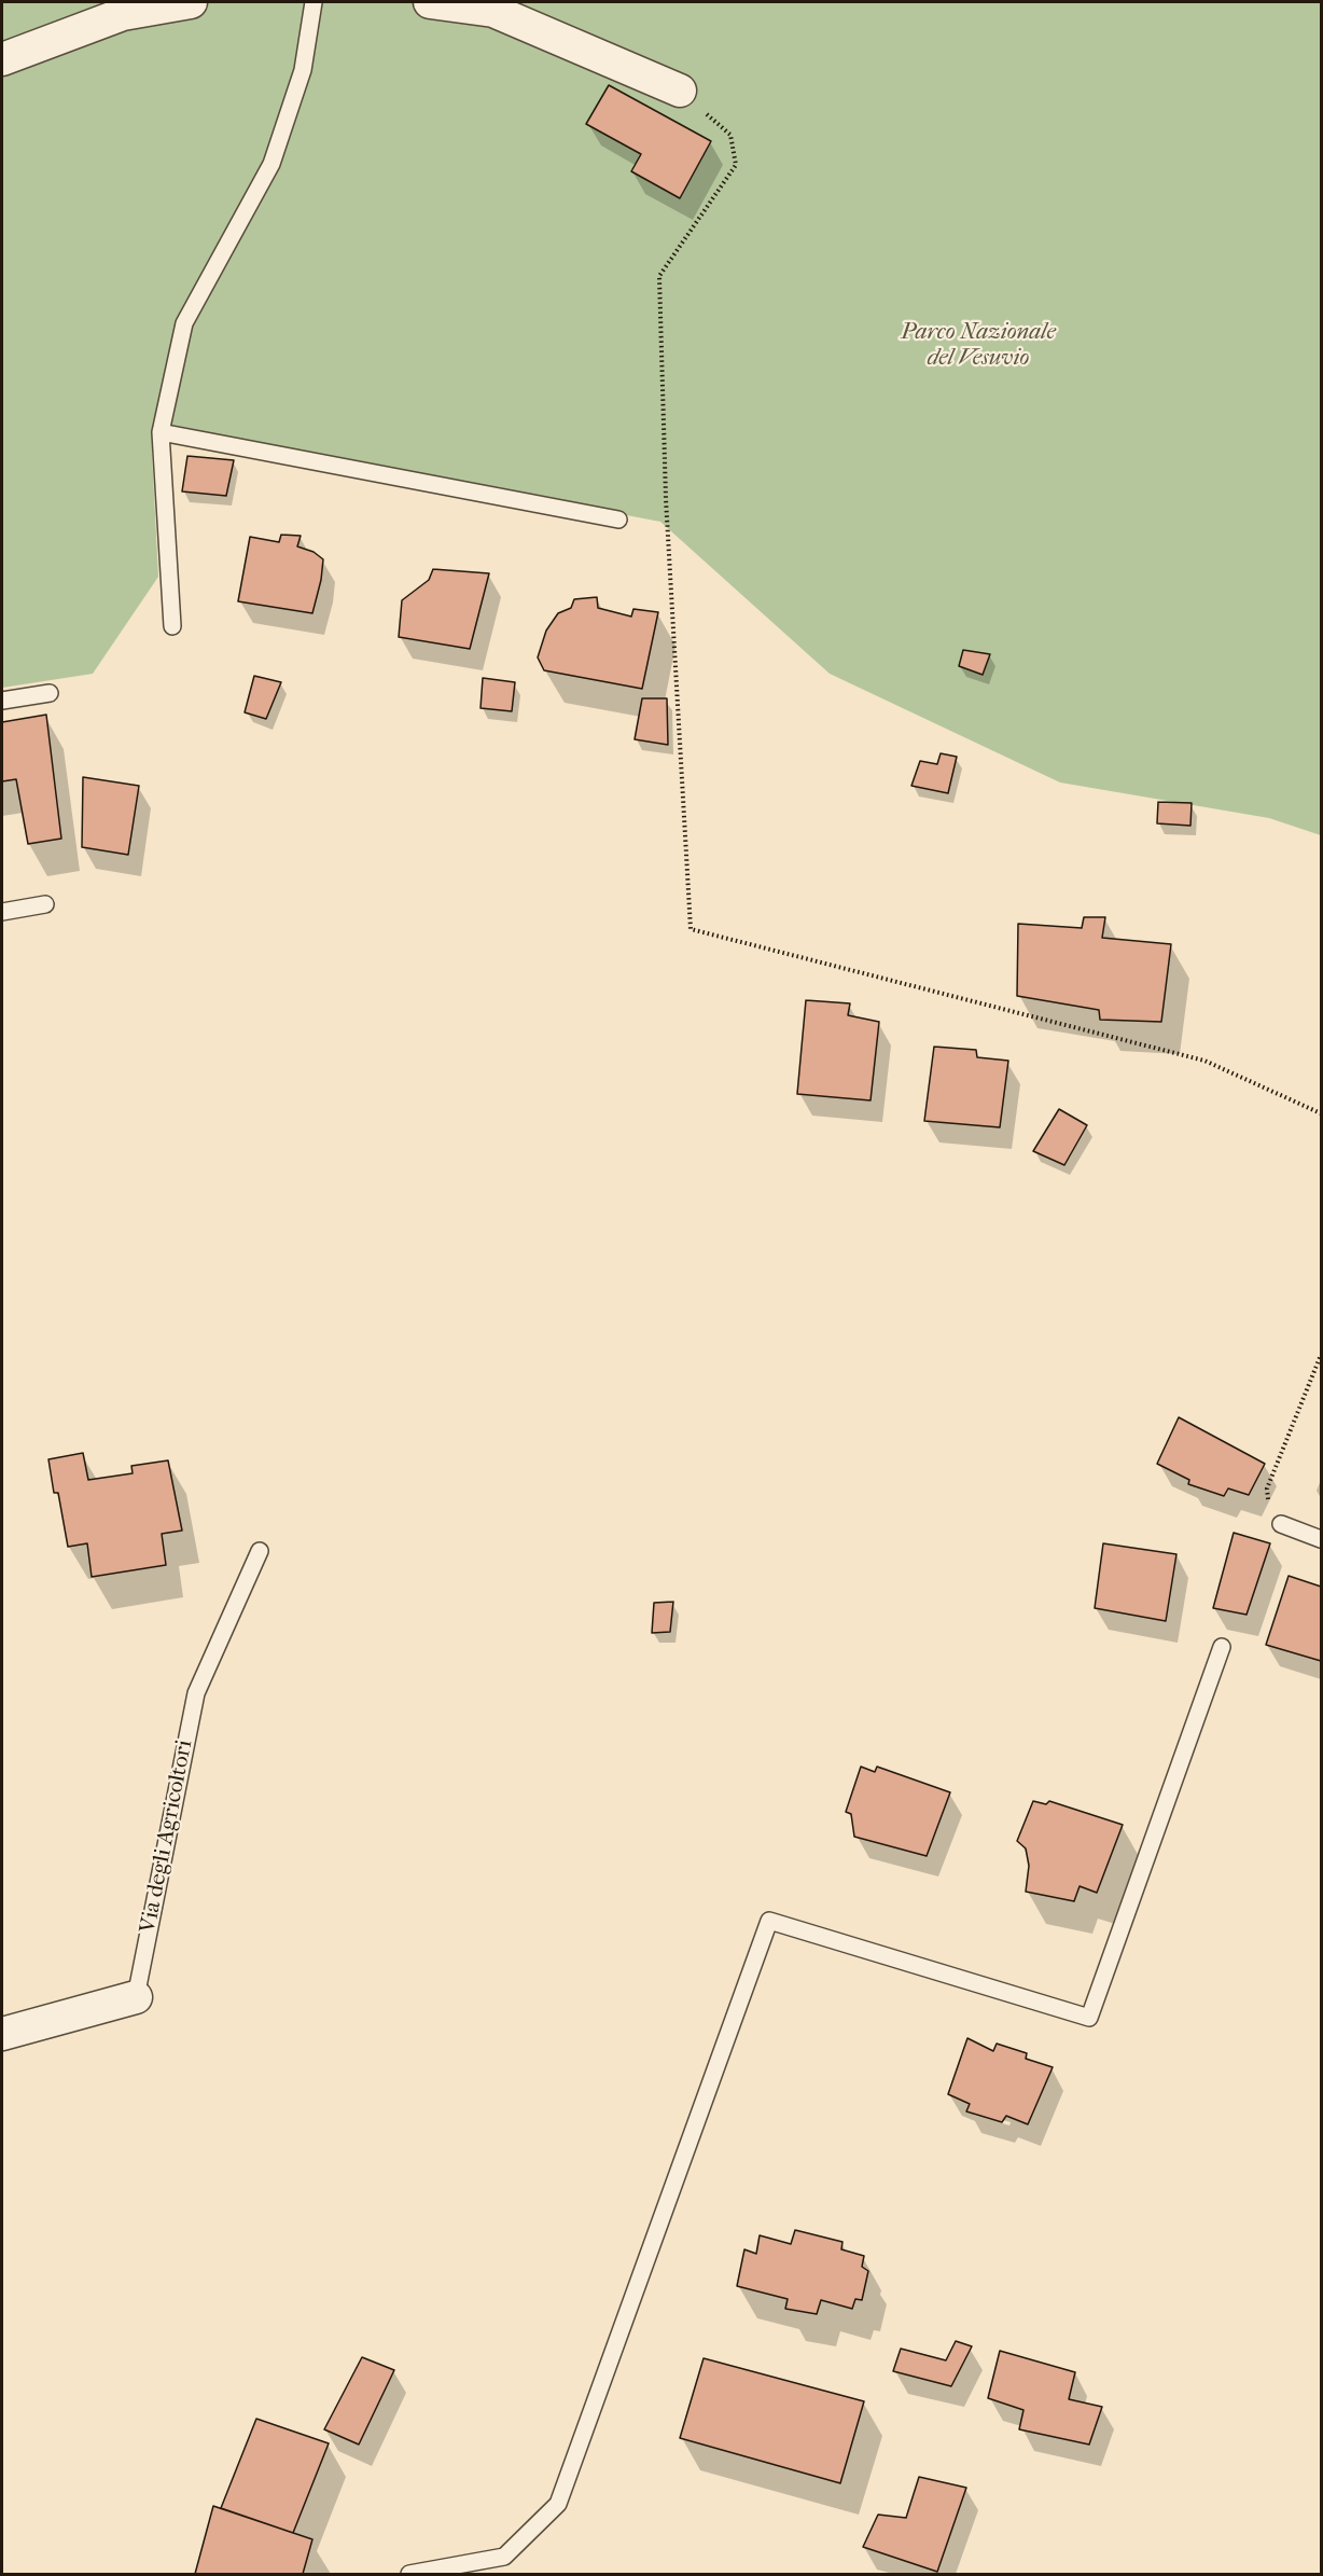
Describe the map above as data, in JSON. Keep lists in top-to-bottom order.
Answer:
{
  "streets": {
    "street": ["Via degli Agricoltori"]
  },
  "parks": ["Parco Nazionale del Vesuvio"]
}
